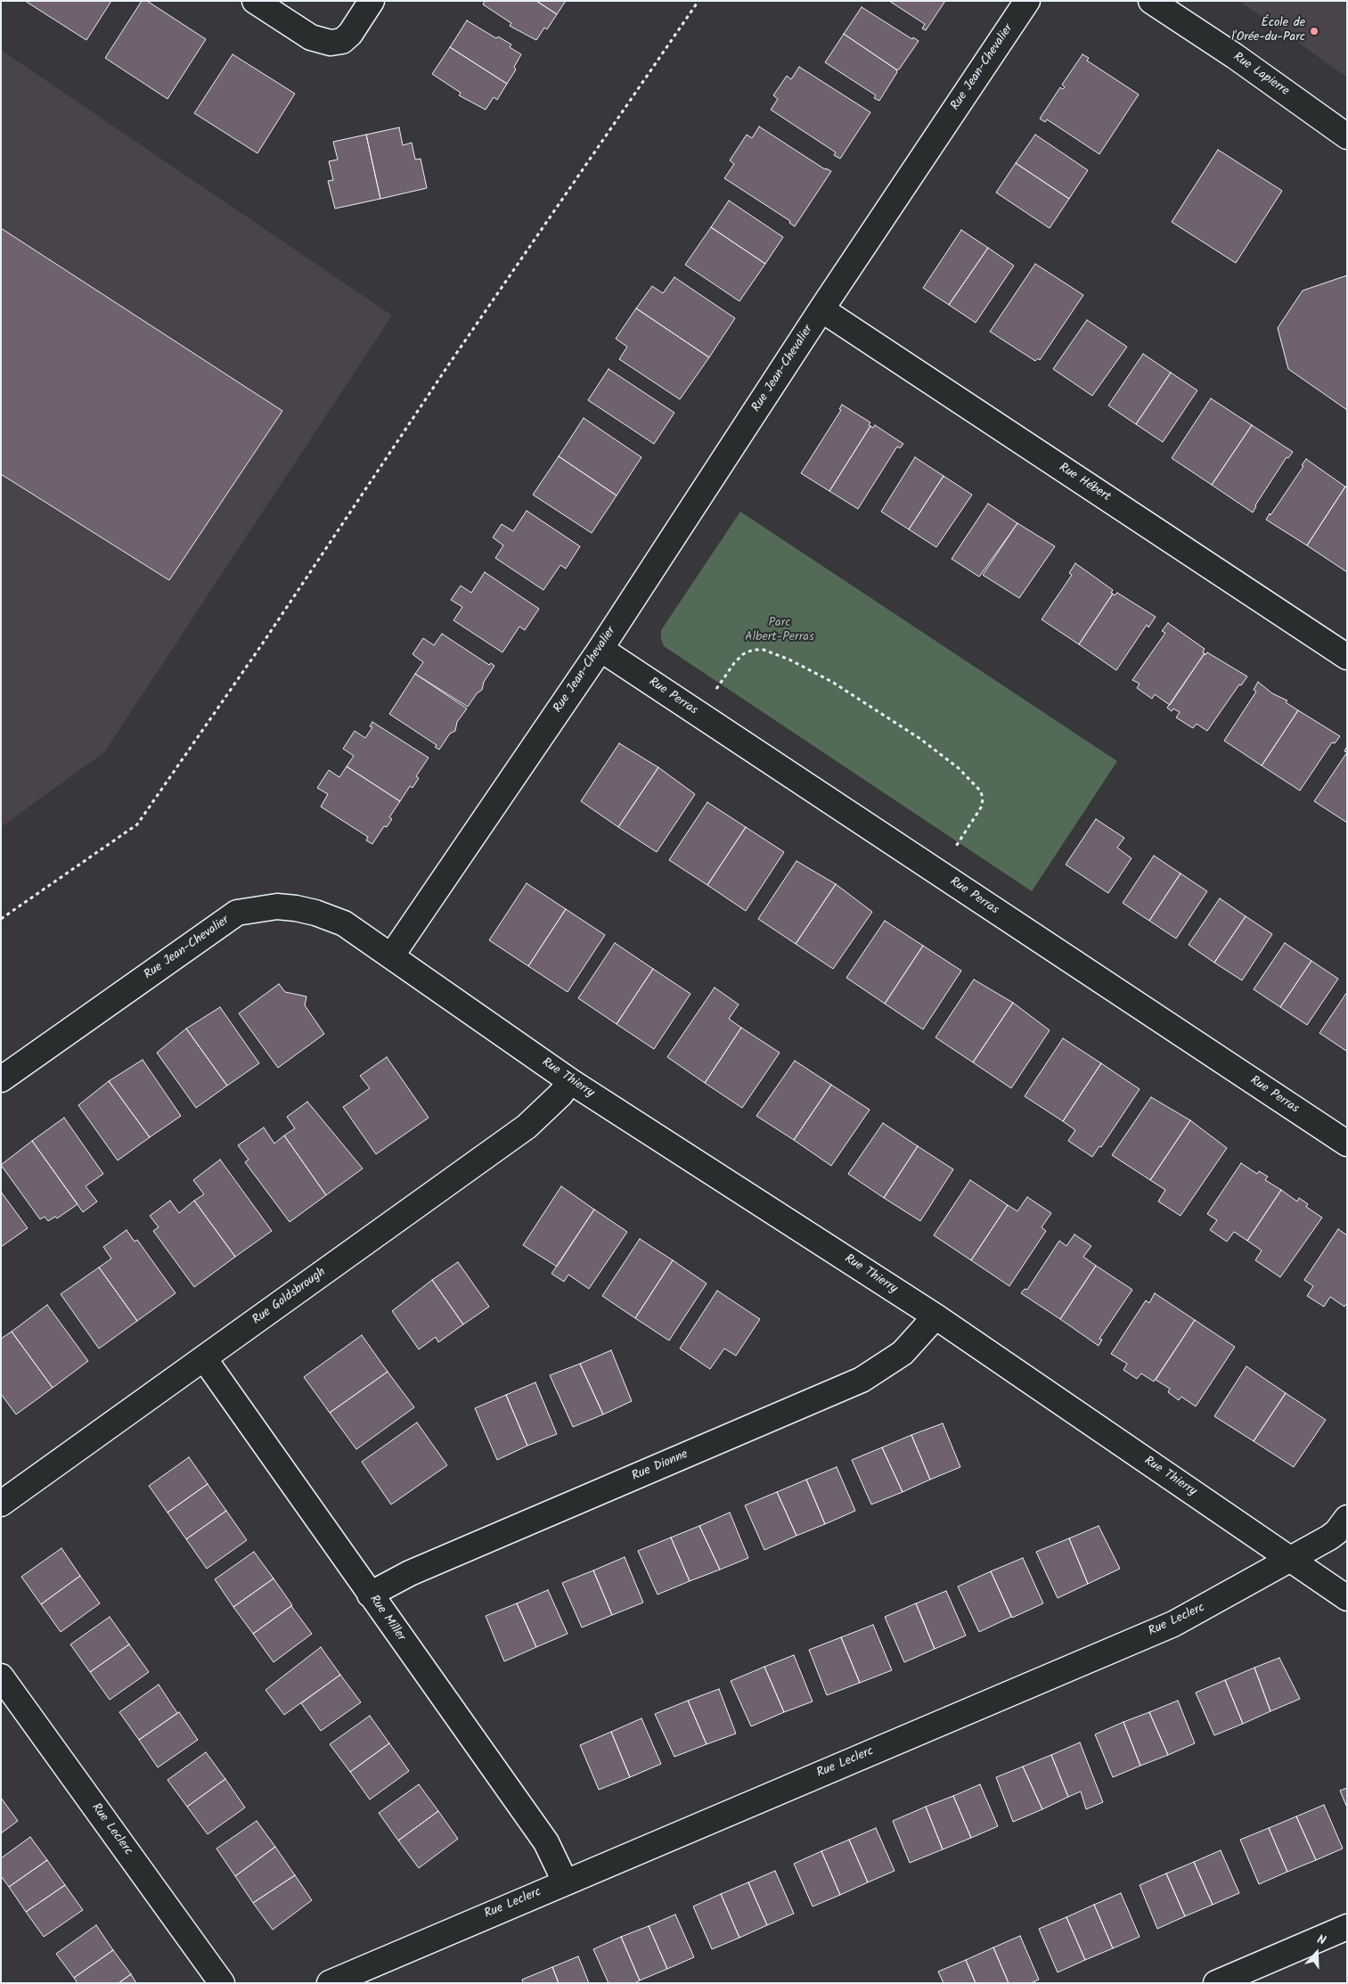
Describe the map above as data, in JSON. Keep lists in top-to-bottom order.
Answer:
{
  "streets": {
    "street": [
      "Rue Jean-Chevalier",
      "Rue Lapierre",
      "Rue Hébert",
      "Rue Perras",
      "Rue Thierry",
      "Rue Goldsbrough",
      "Rue Dionne",
      "Rue Miller",
      "Rue Leclerc"
    ]
  },
  "crossings": [
    ["Rue Jean-Chevalier", "Rue Hébert"],
    ["Rue Jean-Chevalier", "Rue Perras"],
    ["Rue Jean-Chevalier", "Rue Thierry"],
    ["Rue Thierry", "Rue Goldsbrough"],
    ["Rue Thierry", "Rue Dionne"],
    ["Rue Thierry", "Rue Leclerc"],
    ["Rue Goldsbrough", "Rue Miller"],
    ["Rue Dionne", "Rue Miller"],
    ["Rue Miller", "Rue Leclerc"]
  ],
  "parks": ["Parc Albert-Perras"],
  "places": ["École de l'Orée-du-Parc"],
  "north": "top"
}
